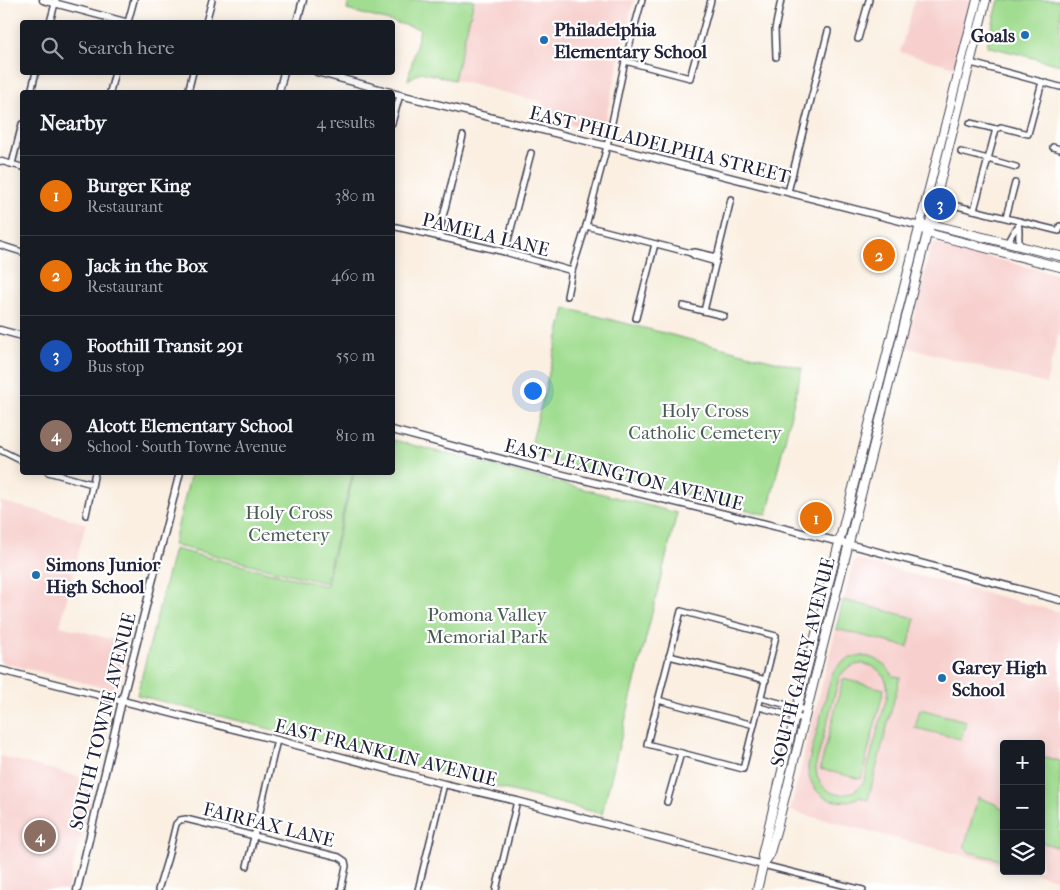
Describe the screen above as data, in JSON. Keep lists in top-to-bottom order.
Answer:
{
  "streets": {
    "main road": ["SOUTH GAREY AVENUE"],
    "street": [
      "EAST PHILADELPHIA STREET",
      "PAMELA LANE",
      "EAST LEXINGTON AVENUE",
      "SOUTH TOWNE AVENUE",
      "EAST FRANKLIN AVENUE",
      "FAIRFAX LANE"
    ]
  },
  "crossings": [
    ["EAST PHILADELPHIA STREET", "SOUTH GAREY AVENUE"],
    ["EAST LEXINGTON AVENUE", "SOUTH GAREY AVENUE"],
    ["SOUTH GAREY AVENUE", "EAST FRANKLIN AVENUE"],
    ["SOUTH TOWNE AVENUE", "EAST FRANKLIN AVENUE"]
  ],
  "parks": ["Holy Cross Catholic Cemetery", "Holy Cross Cemetery", "Pomona Valley Memorial Park"],
  "places": [
    "Goals",
    "Philadelphia Elementary School",
    "Simons Junior High School",
    "Garey High School"
  ],
  "page": {
    "search": "Search here",
    "heading": ["Nearby", "4 results"],
    "list": [
      {
        "mark": "1",
        "name": "Burger King",
        "note": "Restaurant",
        "value": "380 m"
      },
      {
        "mark": "2",
        "name": "Jack in the Box",
        "note": "Restaurant",
        "value": "460 m"
      },
      {
        "mark": "3",
        "name": "Foothill Transit 291",
        "note": "Bus stop",
        "value": "550 m"
      },
      {
        "mark": "4",
        "name": "Alcott Elementary School",
        "note": "School · South Towne Avenue",
        "value": "810 m"
      }
    ],
    "pins": [
      "3",
      "2",
      "1",
      "4"
    ],
    "map_buttons": ["+", "−"]
  }
}
